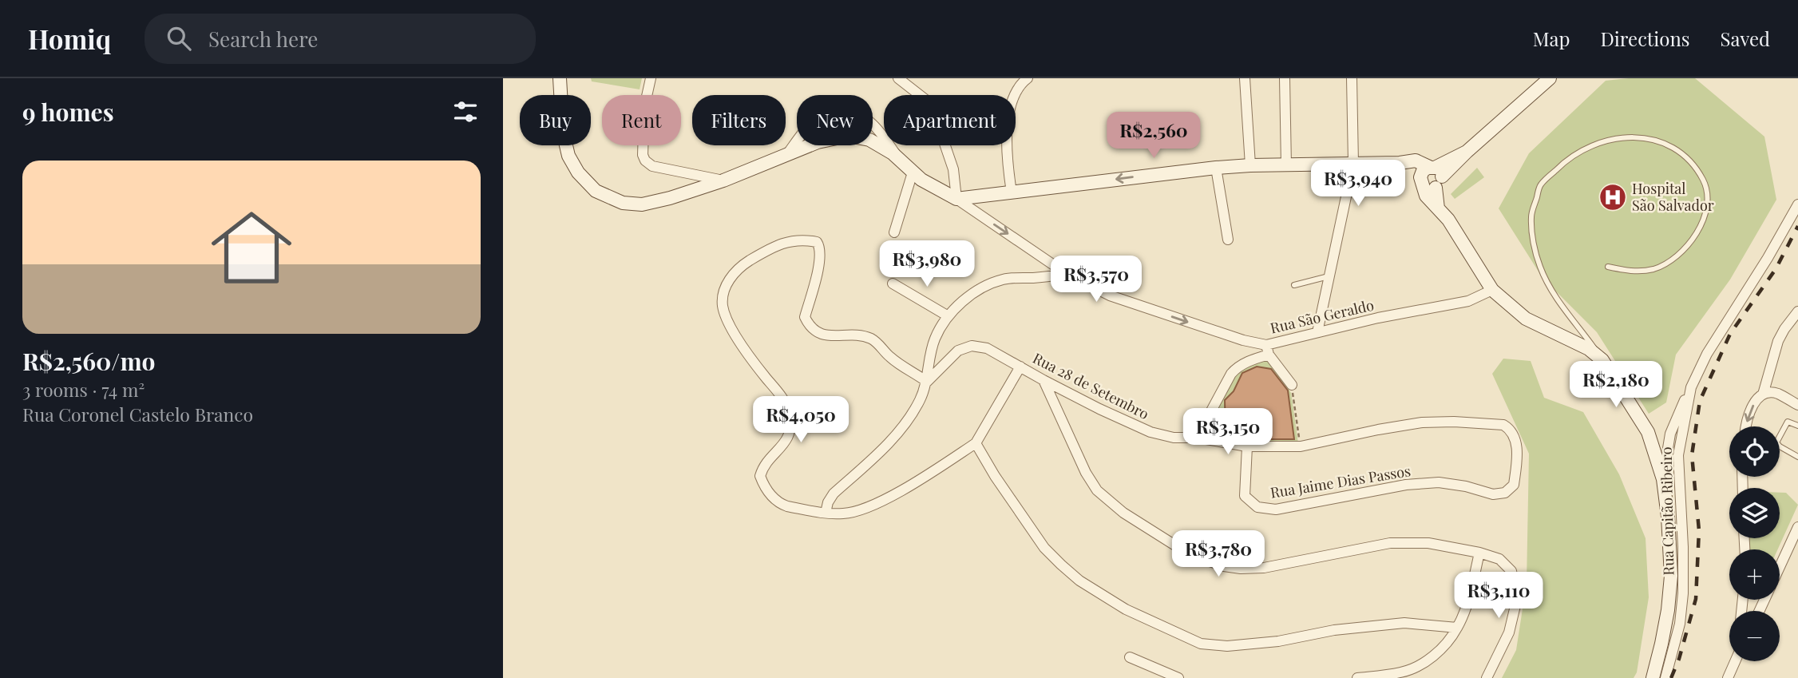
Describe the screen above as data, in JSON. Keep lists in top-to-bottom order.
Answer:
{
  "streets": {
    "street": [
      "Rua São Geraldo",
      "Rua 28 de Setembro",
      "Rua Jaime Dias Passos",
      "Rua Capitão Ribeiro"
    ]
  },
  "crossings": [
    ["Rua 28 de Setembro", "Rua Jaime Dias Passos"]
  ],
  "one_way": ["Rua São Geraldo"],
  "places": {
    "hospital": ["Hospital São Salvador"]
  },
  "page": {
    "header": "Homiq",
    "search": "Search here",
    "nav": ["Map", "Directions", "Saved"],
    "heading": "9 homes",
    "chip": [
      "Buy",
      "Rent",
      "Filters",
      "New",
      "Apartment"
    ],
    "price": [
      "R$2,560",
      "R$3,940",
      "R$3,980",
      "R$3,570",
      "R$2,180",
      "R$4,050",
      "R$3,150",
      "R$3,780",
      "R$3,110"
    ],
    "list": [
      {
        "name": "R$2,560/mo",
        "note": "3 rooms · 74 m² · Rua Coronel Castelo Branco"
      }
    ],
    "map_buttons": ["+", "−"]
  }
}
